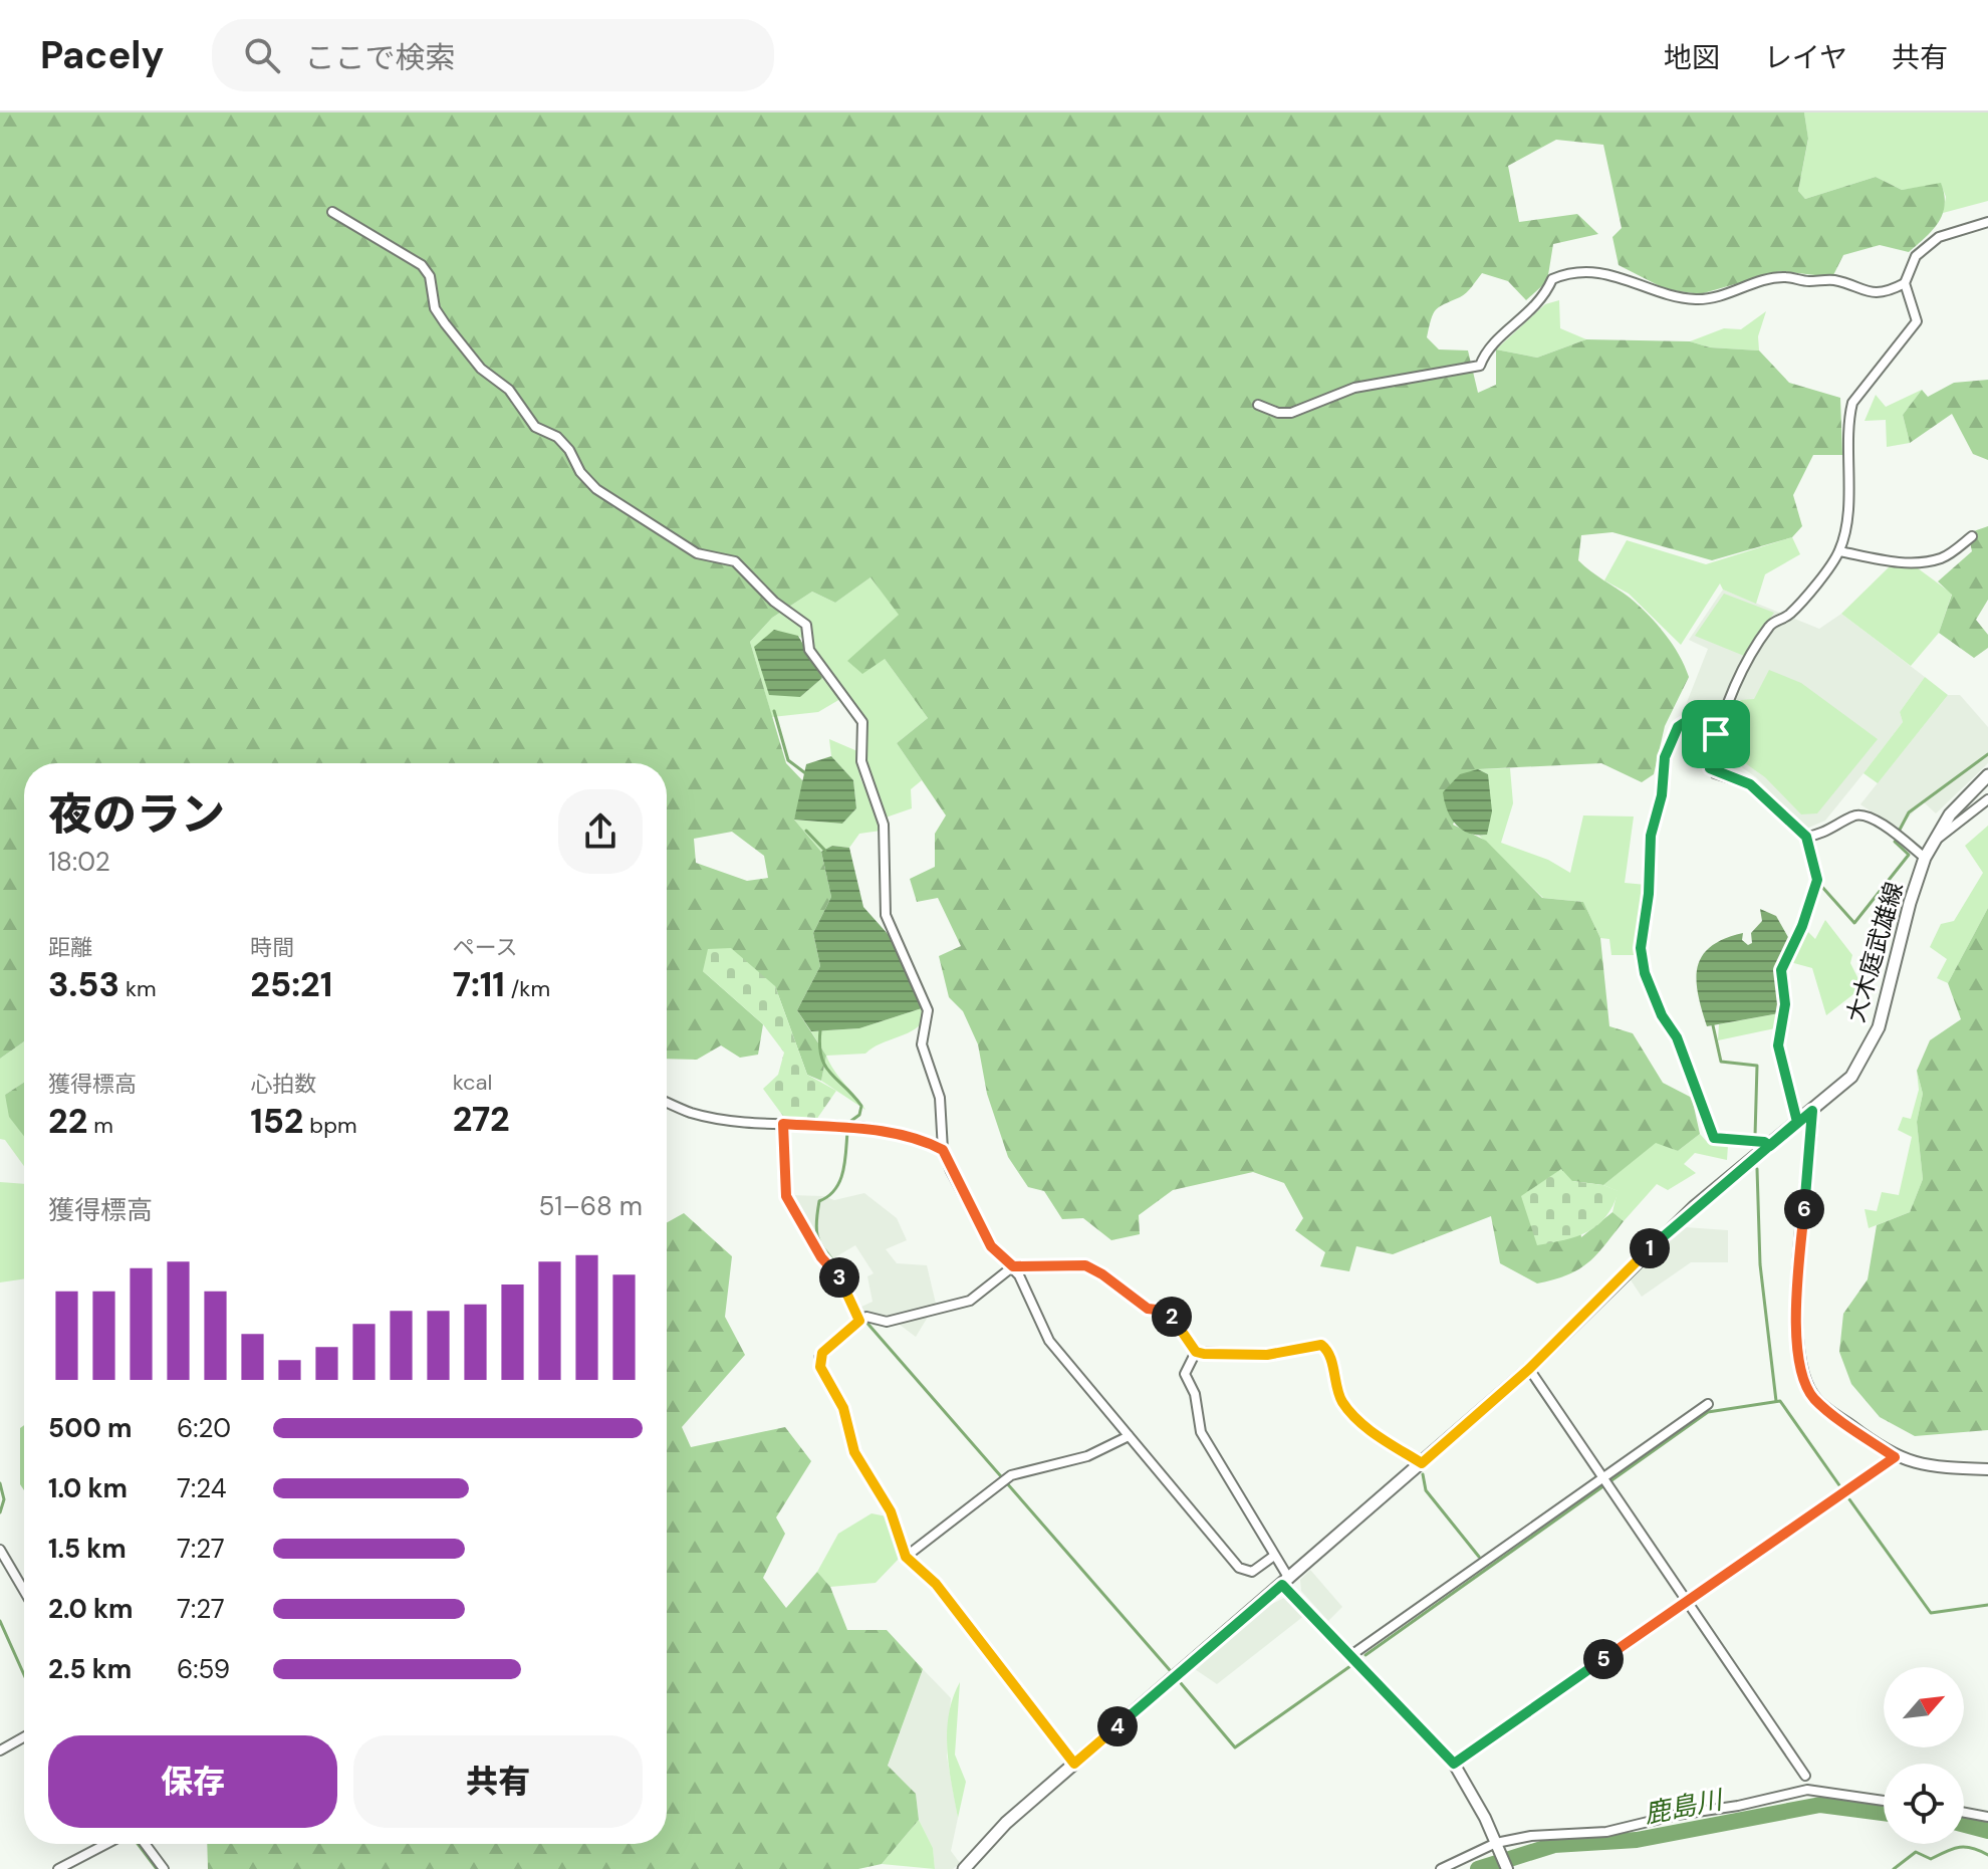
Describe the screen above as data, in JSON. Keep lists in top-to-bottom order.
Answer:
{
  "streets": {
    "main road": ["大木庭武雄線"]
  },
  "water": ["鹿島川"],
  "north": "top right",
  "page": {
    "header": "Pacely",
    "search": "ここで検索",
    "nav": ["地図", "レイヤ", "共有"],
    "heading": ["夜のラン", "18:02"],
    "stats": [
      ["距離", "3.53 km"],
      ["時間", "25:21"],
      ["ペース", "7:11 /km"],
      ["獲得標高", "22 m"],
      ["心拍数", "152 bpm"],
      ["kcal", "272"]
    ],
    "chart": ["獲得標高", "51–68 m"],
    "pins": [
      "6",
      "1",
      "3",
      "2",
      "5",
      "4"
    ],
    "list": [
      {
        "name": "500 m",
        "note": "6:20"
      },
      {
        "name": "1.0 km",
        "note": "7:24"
      },
      {
        "name": "1.5 km",
        "note": "7:27"
      },
      {
        "name": "2.0 km",
        "note": "7:27"
      },
      {
        "name": "2.5 km",
        "note": "6:59"
      }
    ],
    "buttons": ["保存", "共有"]
  }
}
